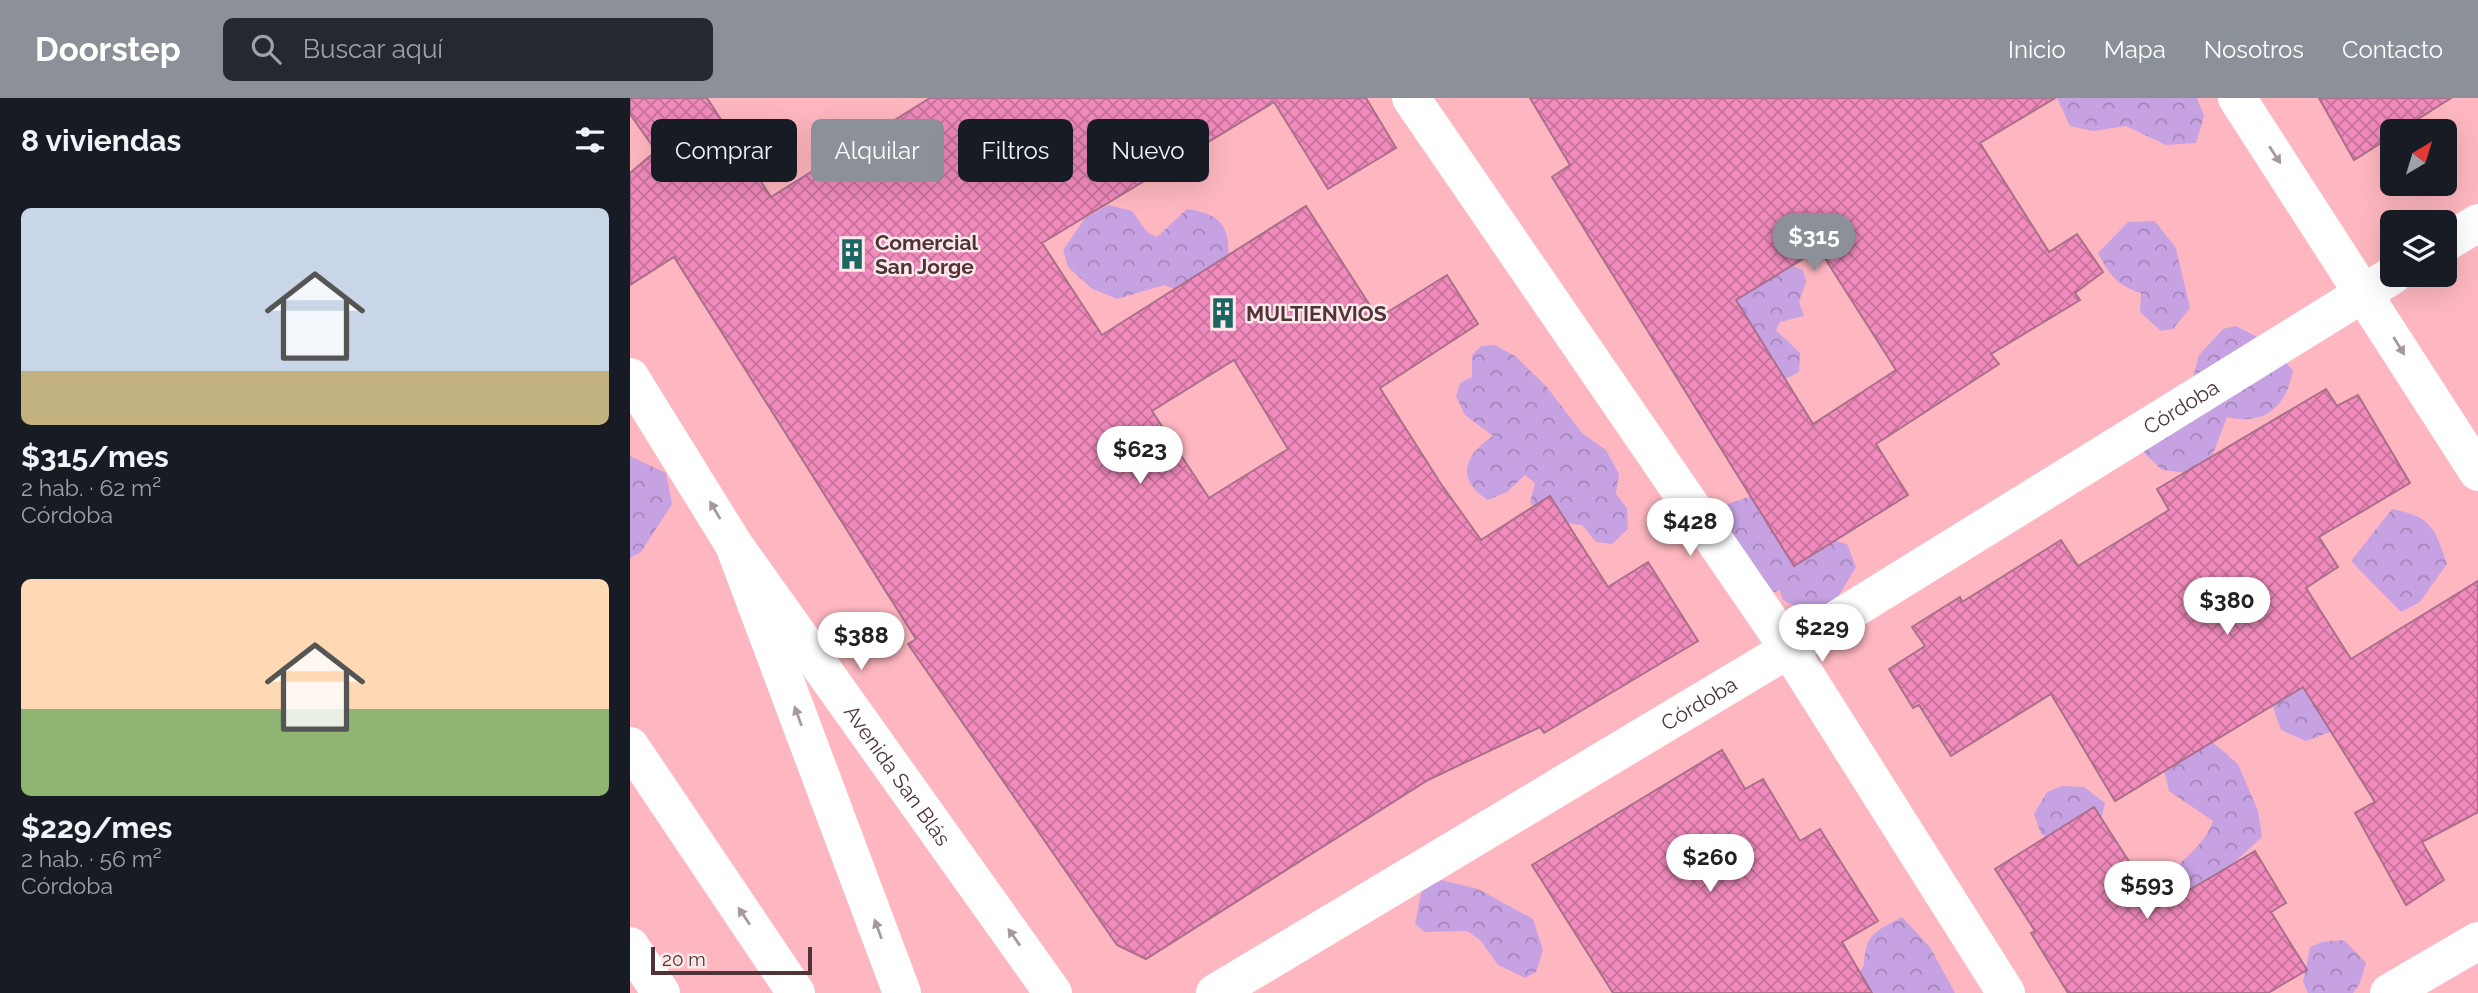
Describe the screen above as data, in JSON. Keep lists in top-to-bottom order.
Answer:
{
  "streets": {
    "main road": ["Córdoba", "Avenida San Blás"]
  },
  "places": {
    "building": ["Comercial San Jorge", "MULTIENVIOS"]
  },
  "scale_bar": "20 m",
  "north": "top right",
  "page": {
    "header": "Doorstep",
    "search": "Buscar aquí",
    "nav": [
      "Inicio",
      "Mapa",
      "Nosotros",
      "Contacto"
    ],
    "heading": "8 viviendas",
    "chip": [
      "Comprar",
      "Alquilar",
      "Filtros",
      "Nuevo"
    ],
    "list": [
      {
        "name": "$315/mes",
        "note": "2 hab. · 62 m² · Córdoba"
      },
      {
        "name": "$229/mes",
        "note": "2 hab. · 56 m² · Córdoba"
      }
    ],
    "price": [
      "$315",
      "$623",
      "$428",
      "$380",
      "$229",
      "$388",
      "$260",
      "$593"
    ],
    "scale": "20 m"
  }
}
